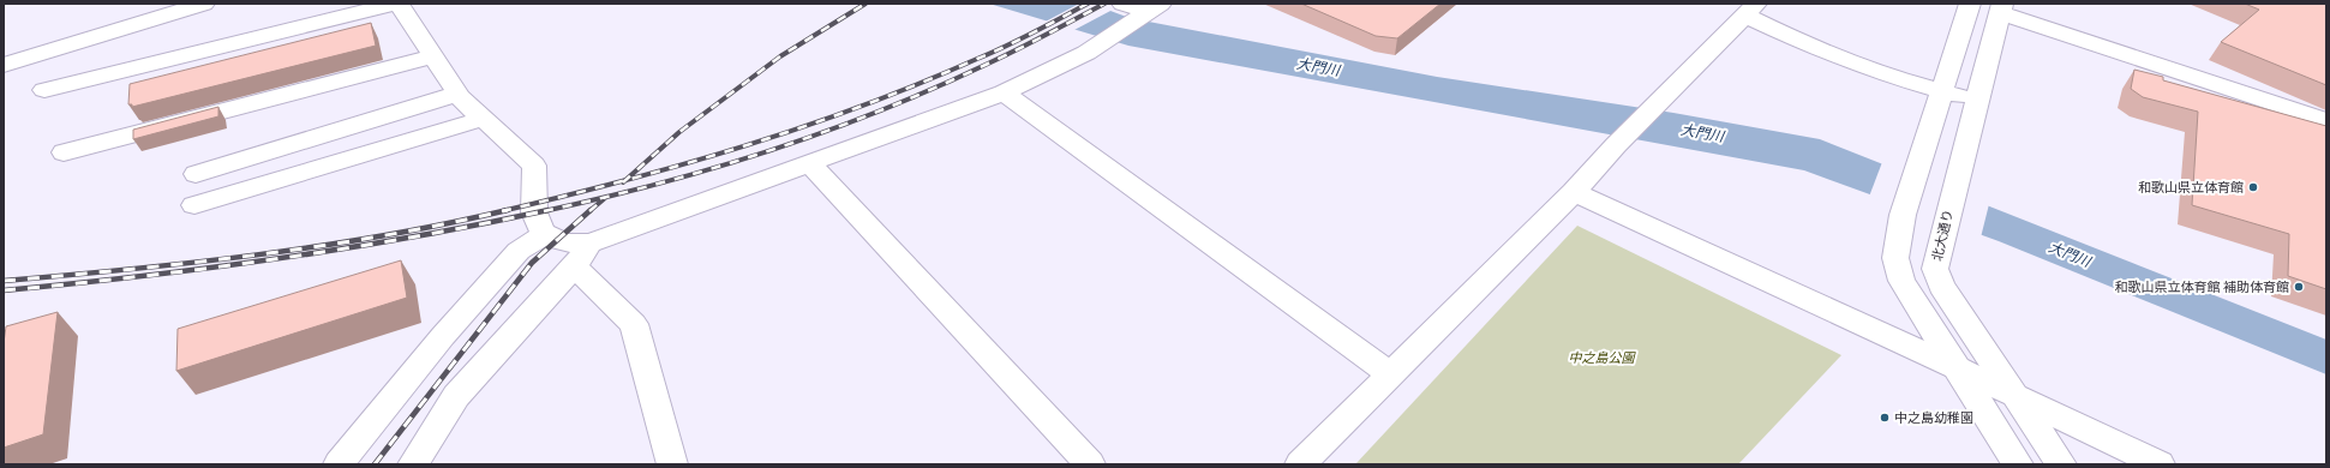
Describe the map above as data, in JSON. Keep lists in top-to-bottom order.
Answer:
{
  "streets": {
    "street": ["北大通り"]
  },
  "water": ["大門川"],
  "parks": ["中之島公園"],
  "places": ["和歌山県立体育館", "和歌山県立体育館 補助体育館", "中之島幼稚園"]
}
